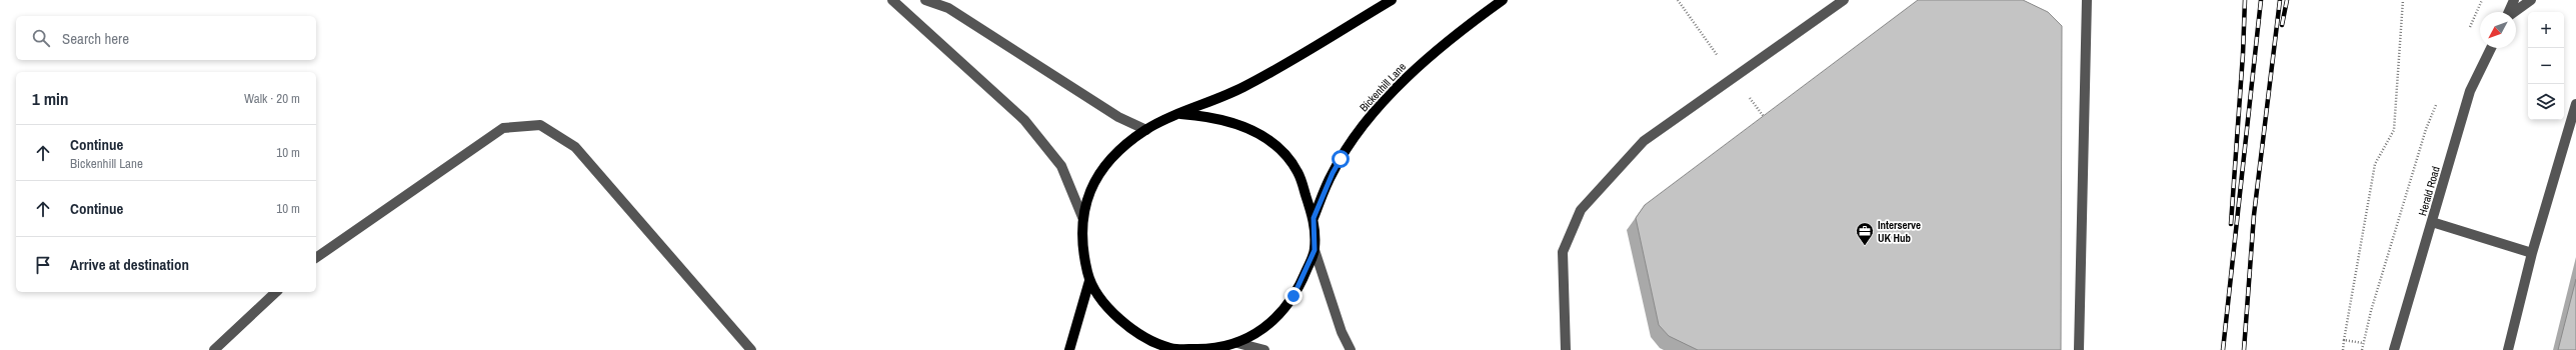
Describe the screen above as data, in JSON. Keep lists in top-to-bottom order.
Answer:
{
  "streets": {
    "main road": ["Bickenhill Lane"],
    "street": ["Herald Road"]
  },
  "places": {
    "office": ["Interserve UK Hub"]
  },
  "north": "bottom left",
  "page": {
    "map_buttons": ["+", "−"],
    "search": "Search here",
    "heading": ["1 min", "Walk · 20 m"],
    "list": [
      ["Continue", "Bickenhill Lane", "10 m"],
      ["Continue", "10 m"],
      "Arrive at destination"
    ]
  }
}
